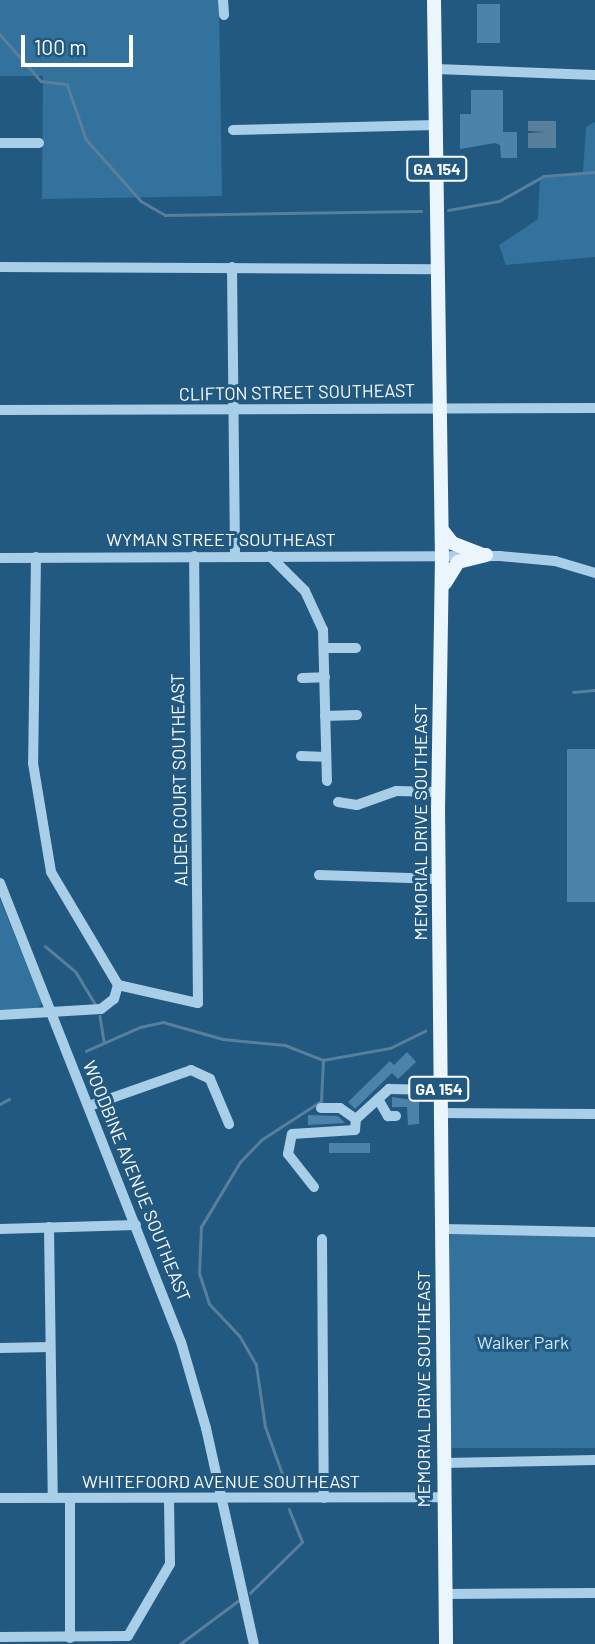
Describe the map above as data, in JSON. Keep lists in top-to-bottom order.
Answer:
{
  "streets": {
    "main road": ["GA 154", "MEMORIAL DRIVE SOUTHEAST"],
    "street": [
      "CLIFTON STREET SOUTHEAST",
      "WYMAN STREET SOUTHEAST",
      "ALDER COURT SOUTHEAST",
      "WOODBINE AVENUE SOUTHEAST",
      "WHITEFOORD AVENUE SOUTHEAST"
    ]
  },
  "crossings": [
    ["CLIFTON STREET SOUTHEAST", "MEMORIAL DRIVE SOUTHEAST"],
    ["WYMAN STREET SOUTHEAST", "ALDER COURT SOUTHEAST"],
    ["WYMAN STREET SOUTHEAST", "MEMORIAL DRIVE SOUTHEAST"],
    ["MEMORIAL DRIVE SOUTHEAST", "WHITEFOORD AVENUE SOUTHEAST"],
    ["WOODBINE AVENUE SOUTHEAST", "WHITEFOORD AVENUE SOUTHEAST"]
  ],
  "parks": ["Walker Park"],
  "scale_bar": "100 m"
}
